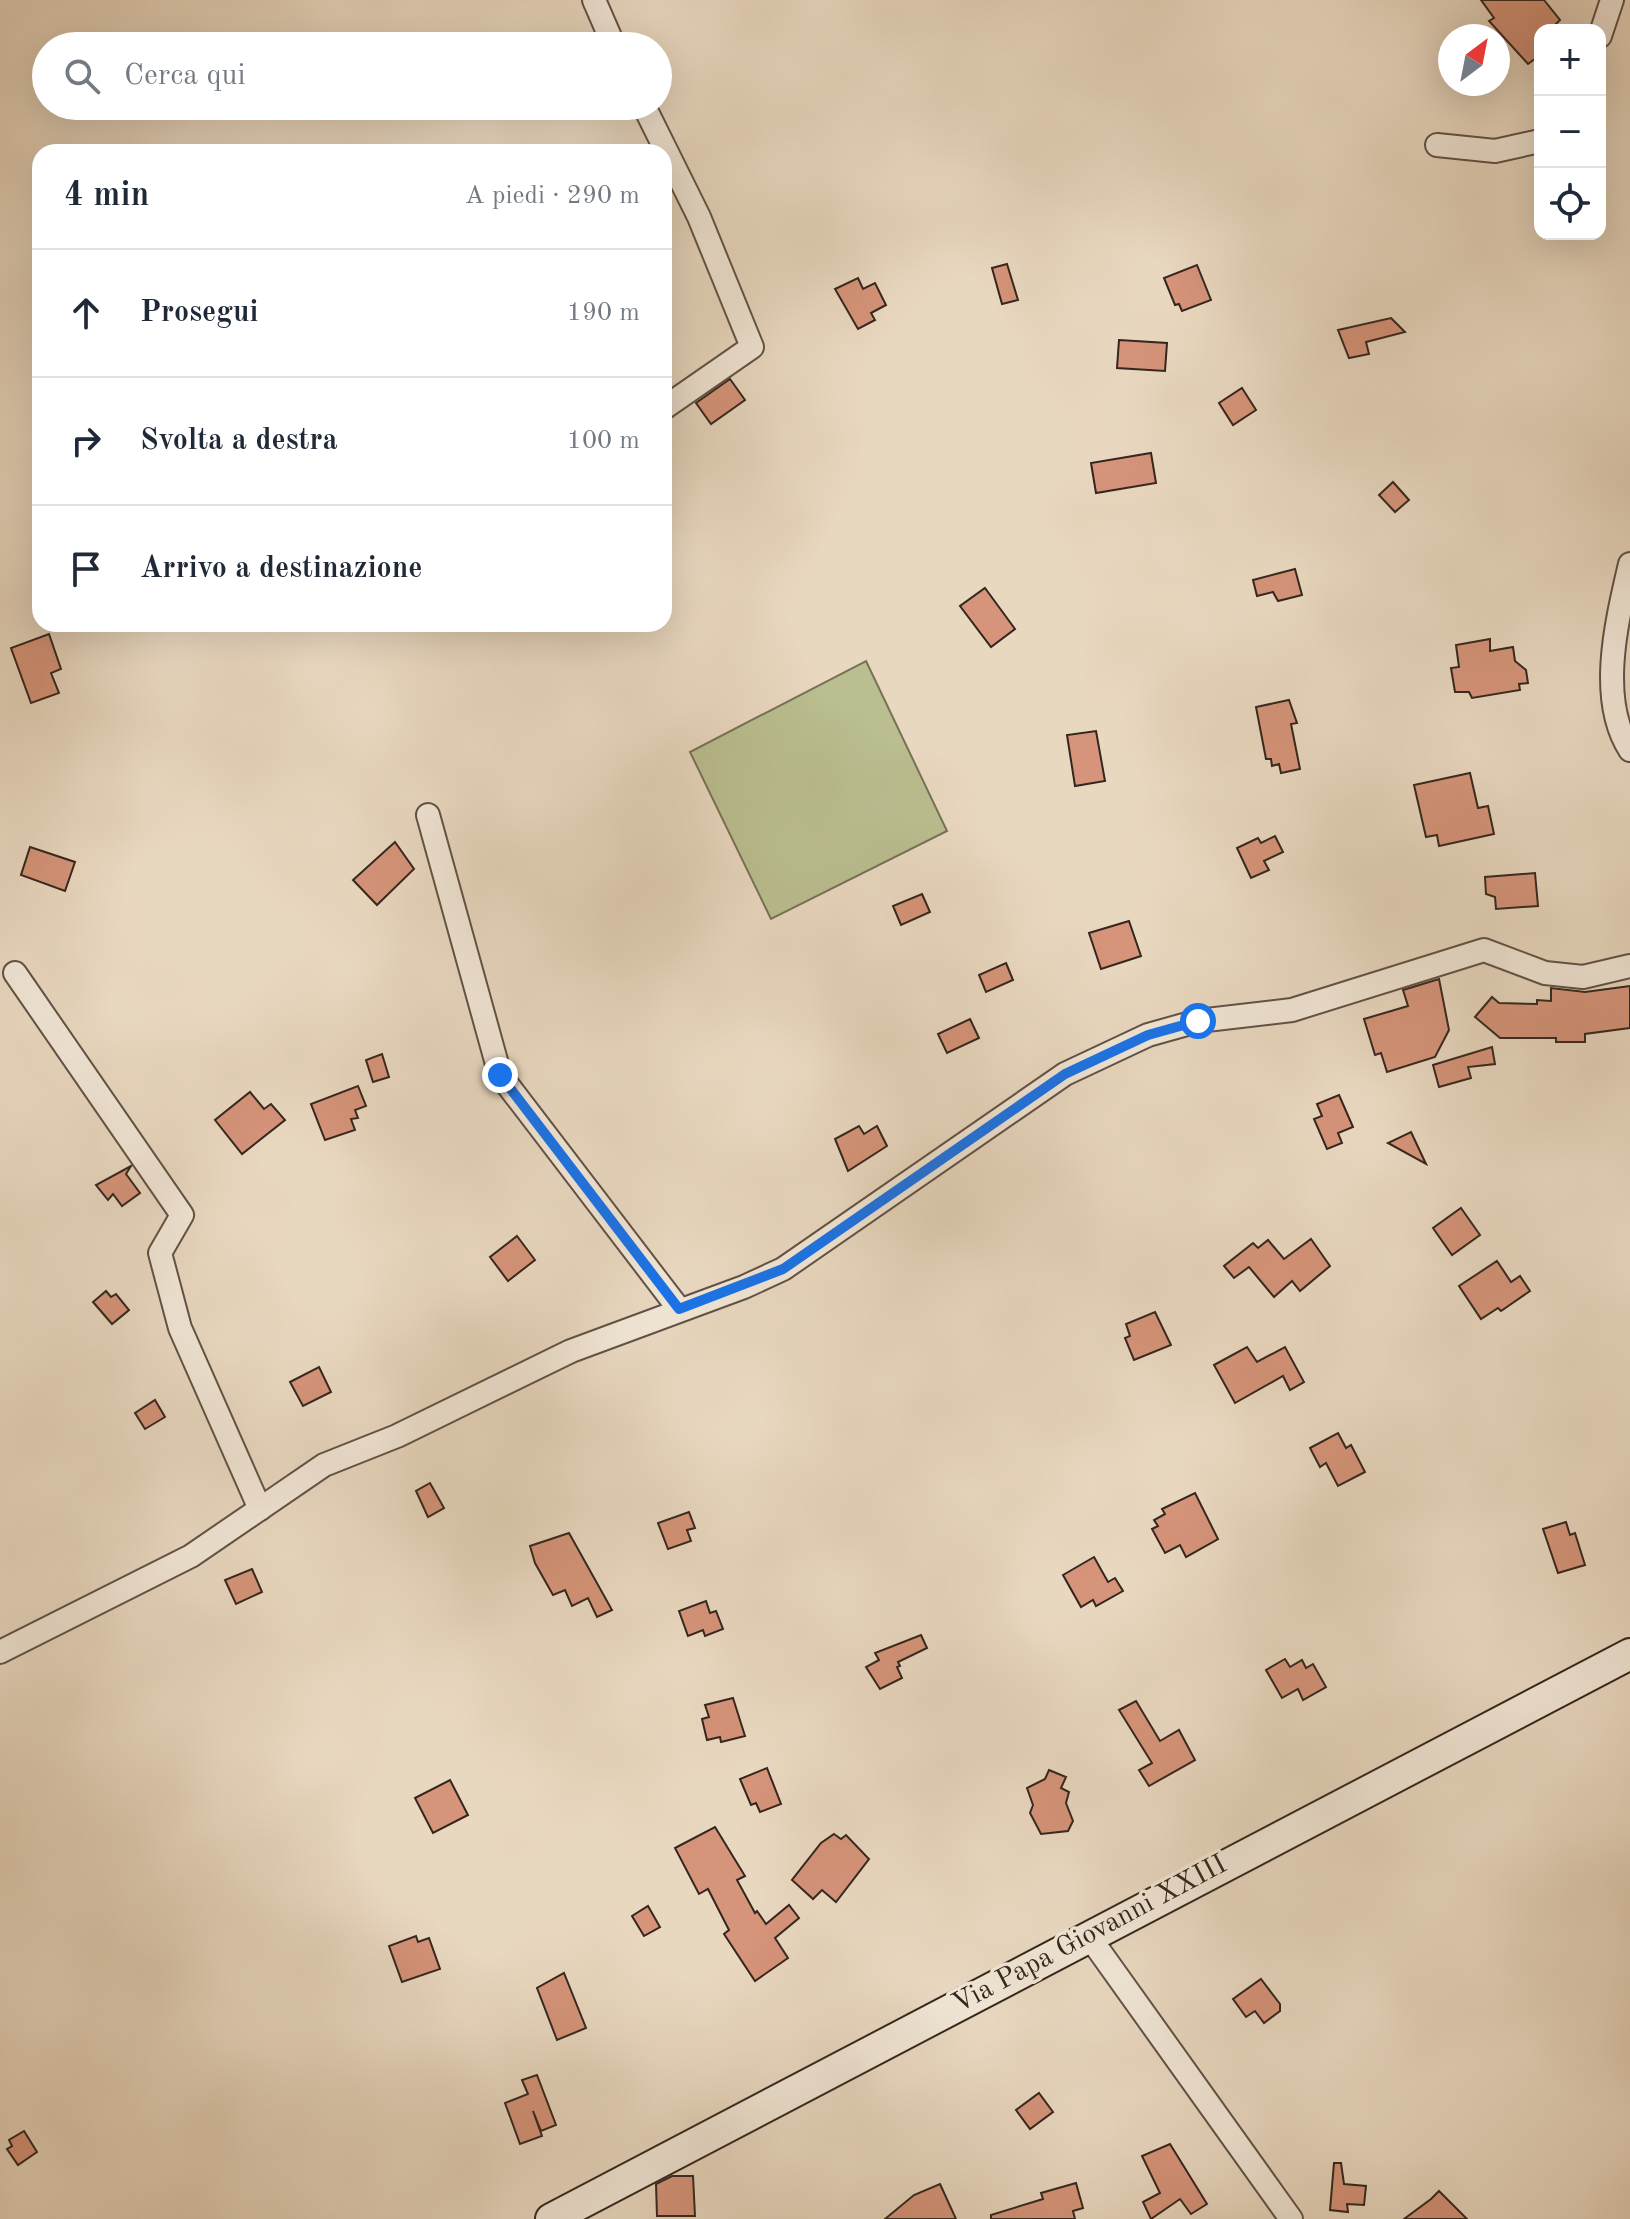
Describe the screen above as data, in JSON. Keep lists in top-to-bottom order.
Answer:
{
  "streets": {
    "main road": ["Via Papa Giovanni XXIII"]
  },
  "north": "top right",
  "page": {
    "map_buttons": ["+", "−"],
    "search": "Cerca qui",
    "heading": ["4 min", "A piedi · 290 m"],
    "list": [
      ["Prosegui", "190 m"],
      ["Svolta a destra", "100 m"],
      "Arrivo a destinazione"
    ]
  }
}
